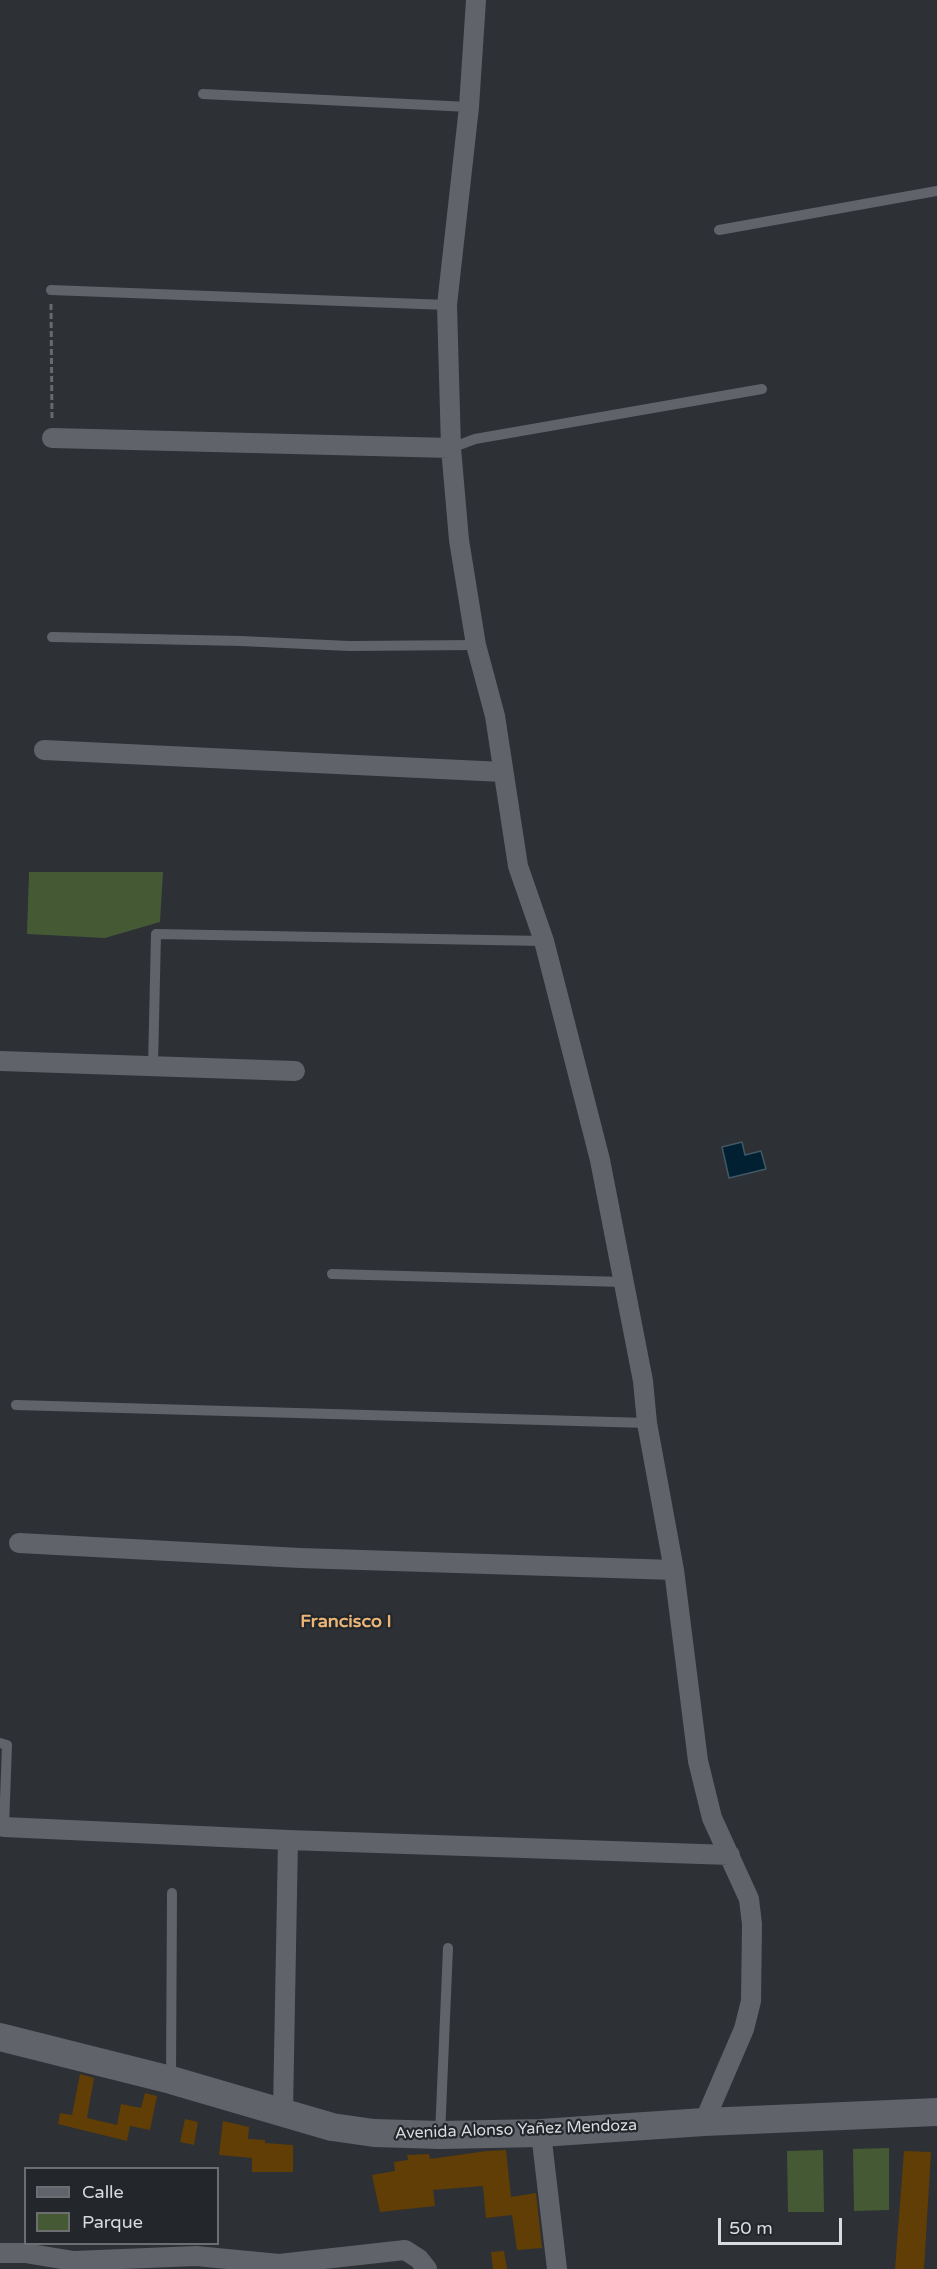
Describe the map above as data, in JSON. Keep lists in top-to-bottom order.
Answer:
{
  "streets": {
    "main road": ["Avenida Alonso Yañez Mendoza"]
  },
  "districts": ["Francisco I"],
  "legend": ["Calle", "Parque"],
  "scale_bar": "50 m"
}
